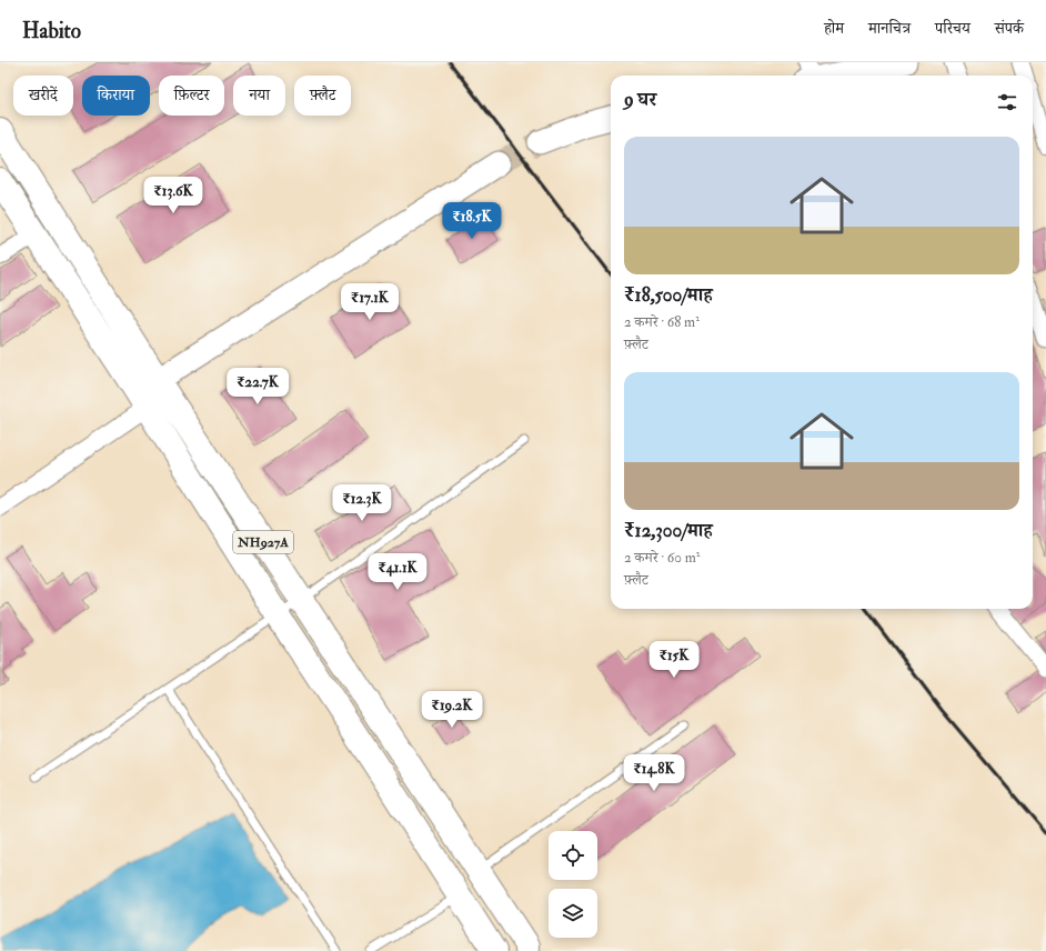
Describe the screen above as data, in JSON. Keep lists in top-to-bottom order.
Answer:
{
  "streets": {
    "highway": ["NH927A"]
  },
  "page": {
    "header": "Habito",
    "nav": [
      "होम",
      "मानचित्र",
      "परिचय",
      "संपर्क"
    ],
    "chip": [
      "खरीदें",
      "किराया",
      "फ़िल्टर",
      "नया",
      "फ़्लैट"
    ],
    "heading": "9 घर",
    "list": [
      {
        "name": "₹18,500/माह",
        "note": "2 कमरे · 68 m² · फ़्लैट"
      },
      {
        "name": "₹12,300/माह",
        "note": "2 कमरे · 60 m² · फ़्लैट"
      }
    ],
    "price": [
      "₹13.6K",
      "₹18.5K",
      "₹17.1K",
      "₹22.7K",
      "₹12.3K",
      "₹41.1K",
      "₹15K",
      "₹19.2K",
      "₹14.8K"
    ]
  }
}
